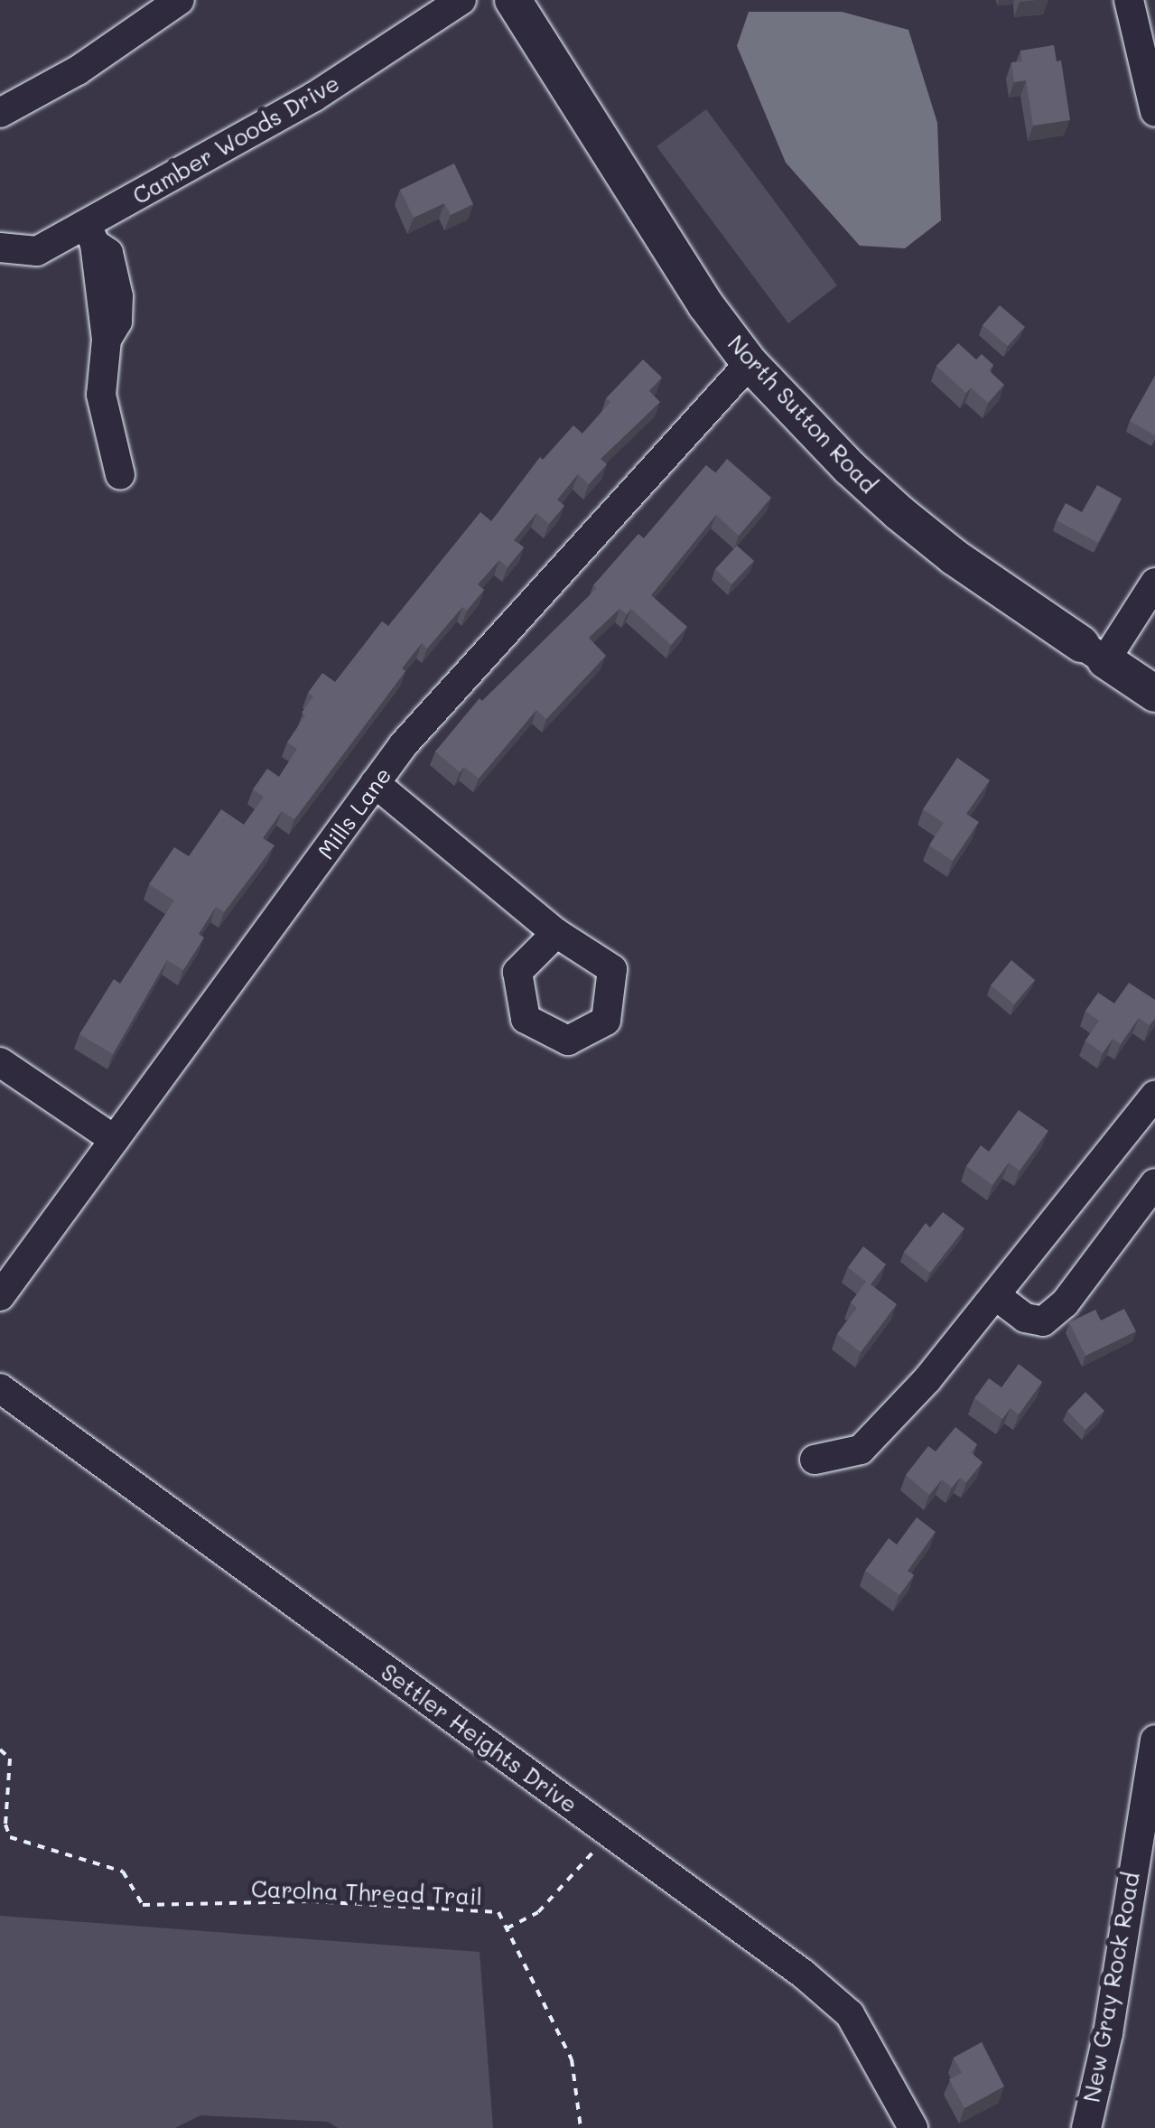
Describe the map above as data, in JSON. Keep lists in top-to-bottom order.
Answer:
{
  "streets": {
    "main road": ["North Sutton Road"],
    "street": [
      "Camber Woods Drive",
      "Mills Lane",
      "Settler Heights Drive",
      "New Gray Rock Road"
    ],
    "path": ["Carolna Thread Trail"]
  },
  "crossings": [
    ["North Sutton Road", "Mills Lane"]
  ]
}
